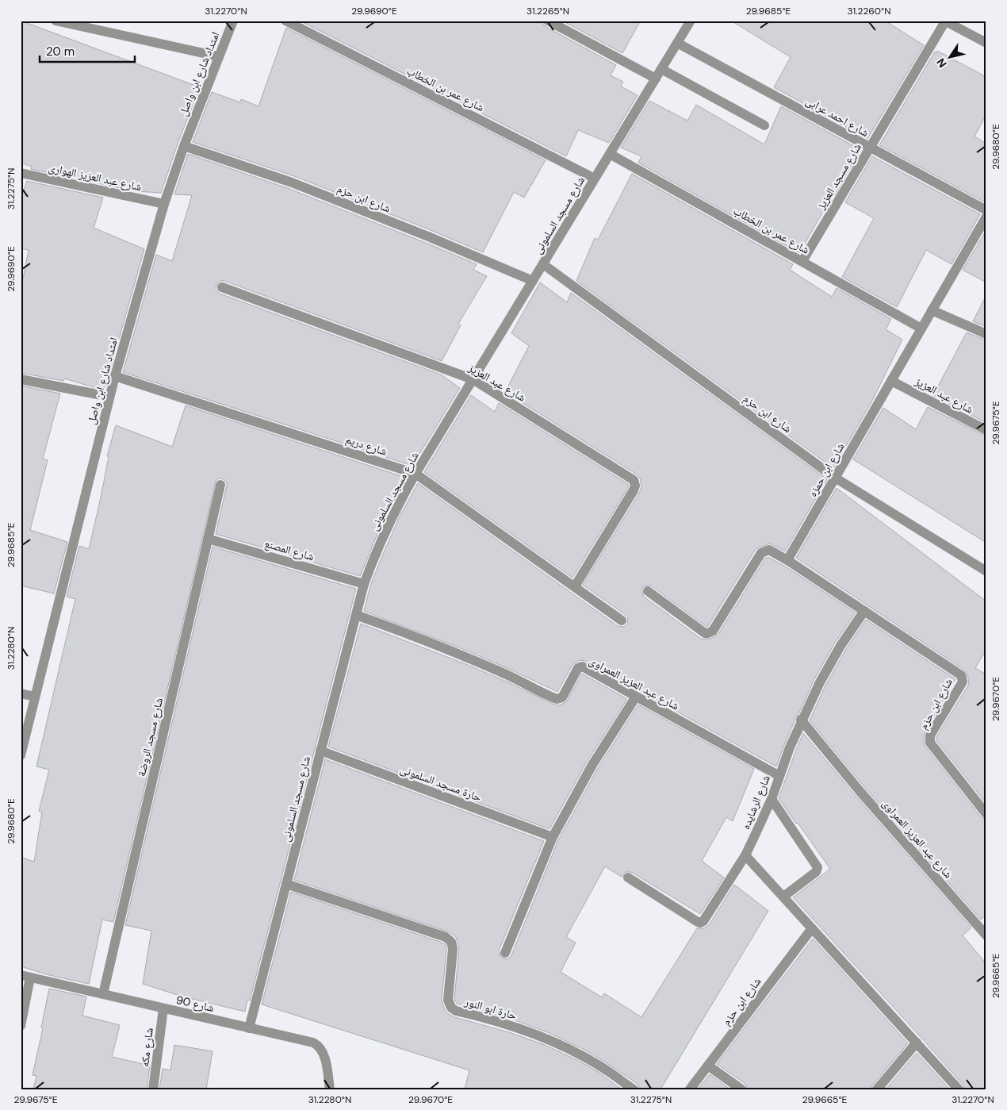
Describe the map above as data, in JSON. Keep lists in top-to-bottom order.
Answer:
{
  "streets": {
    "street": [
      "امتداد شارع ابن واصل",
      "شارع عمر بن الخطاب",
      "شارع احمد عرابى",
      "شارع مسجد العزيز",
      "شارع عبد العزيز الهوارى",
      "شارع ابن حزم",
      "شارع مسجد السلمونى",
      "شارع عبد العزيز",
      "شارع دريم",
      "شارع ابن حمزه",
      "شارع المصنع",
      "شارع عبد العزيز العمراوى",
      "شارع مسجد الروضة",
      "حارة مسجد السلمونى",
      "شارع الرشايده",
      "شارع 90",
      "حارة ابو النور",
      "شارع مكه"
    ]
  },
  "crossings": [
    ["امتداد شارع ابن واصل", "شارع عبد العزيز الهوارى"],
    ["امتداد شارع ابن واصل", "شارع ابن حزم"],
    ["امتداد شارع ابن واصل", "شارع دريم"],
    ["شارع عمر بن الخطاب", "شارع مسجد العزيز"],
    ["شارع عمر بن الخطاب", "شارع مسجد السلمونى"],
    ["شارع عمر بن الخطاب", "شارع ابن حمزه"],
    ["شارع احمد عرابى", "شارع مسجد العزيز"],
    ["شارع احمد عرابى", "شارع مسجد السلمونى"],
    ["شارع ابن حزم", "شارع مسجد السلمونى"],
    ["شارع ابن حزم", "شارع ابن حمزه"],
    ["شارع ابن حزم", "شارع الرشايده"],
    ["شارع مسجد السلمونى", "شارع عبد العزيز"],
    ["شارع مسجد السلمونى", "شارع دريم"],
    ["شارع مسجد السلمونى", "شارع المصنع"],
    ["شارع مسجد السلمونى", "شارع عبد العزيز العمراوى"],
    ["شارع مسجد السلمونى", "حارة مسجد السلمونى"],
    ["شارع مسجد السلمونى", "شارع 90"],
    ["شارع مسجد السلمونى", "حارة ابو النور"],
    ["شارع عبد العزيز", "شارع دريم"],
    ["شارع عبد العزيز", "شارع ابن حمزه"],
    ["شارع المصنع", "شارع مسجد الروضة"],
    ["شارع عبد العزيز العمراوى", "شارع الرشايده"],
    ["شارع مسجد الروضة", "شارع 90"],
    ["شارع 90", "شارع مكه"]
  ],
  "scale_bar": "20 m",
  "north": "bottom left",
  "coordinates": [
    "31.2270°N",
    "29.9690°E",
    "31.2265°N",
    "29.9685°E",
    "31.2260°N",
    "29.9680°E",
    "31.2275°N",
    "29.9675°E",
    "31.2280°N",
    "29.9670°E",
    "29.9665°E"
  ]
}
